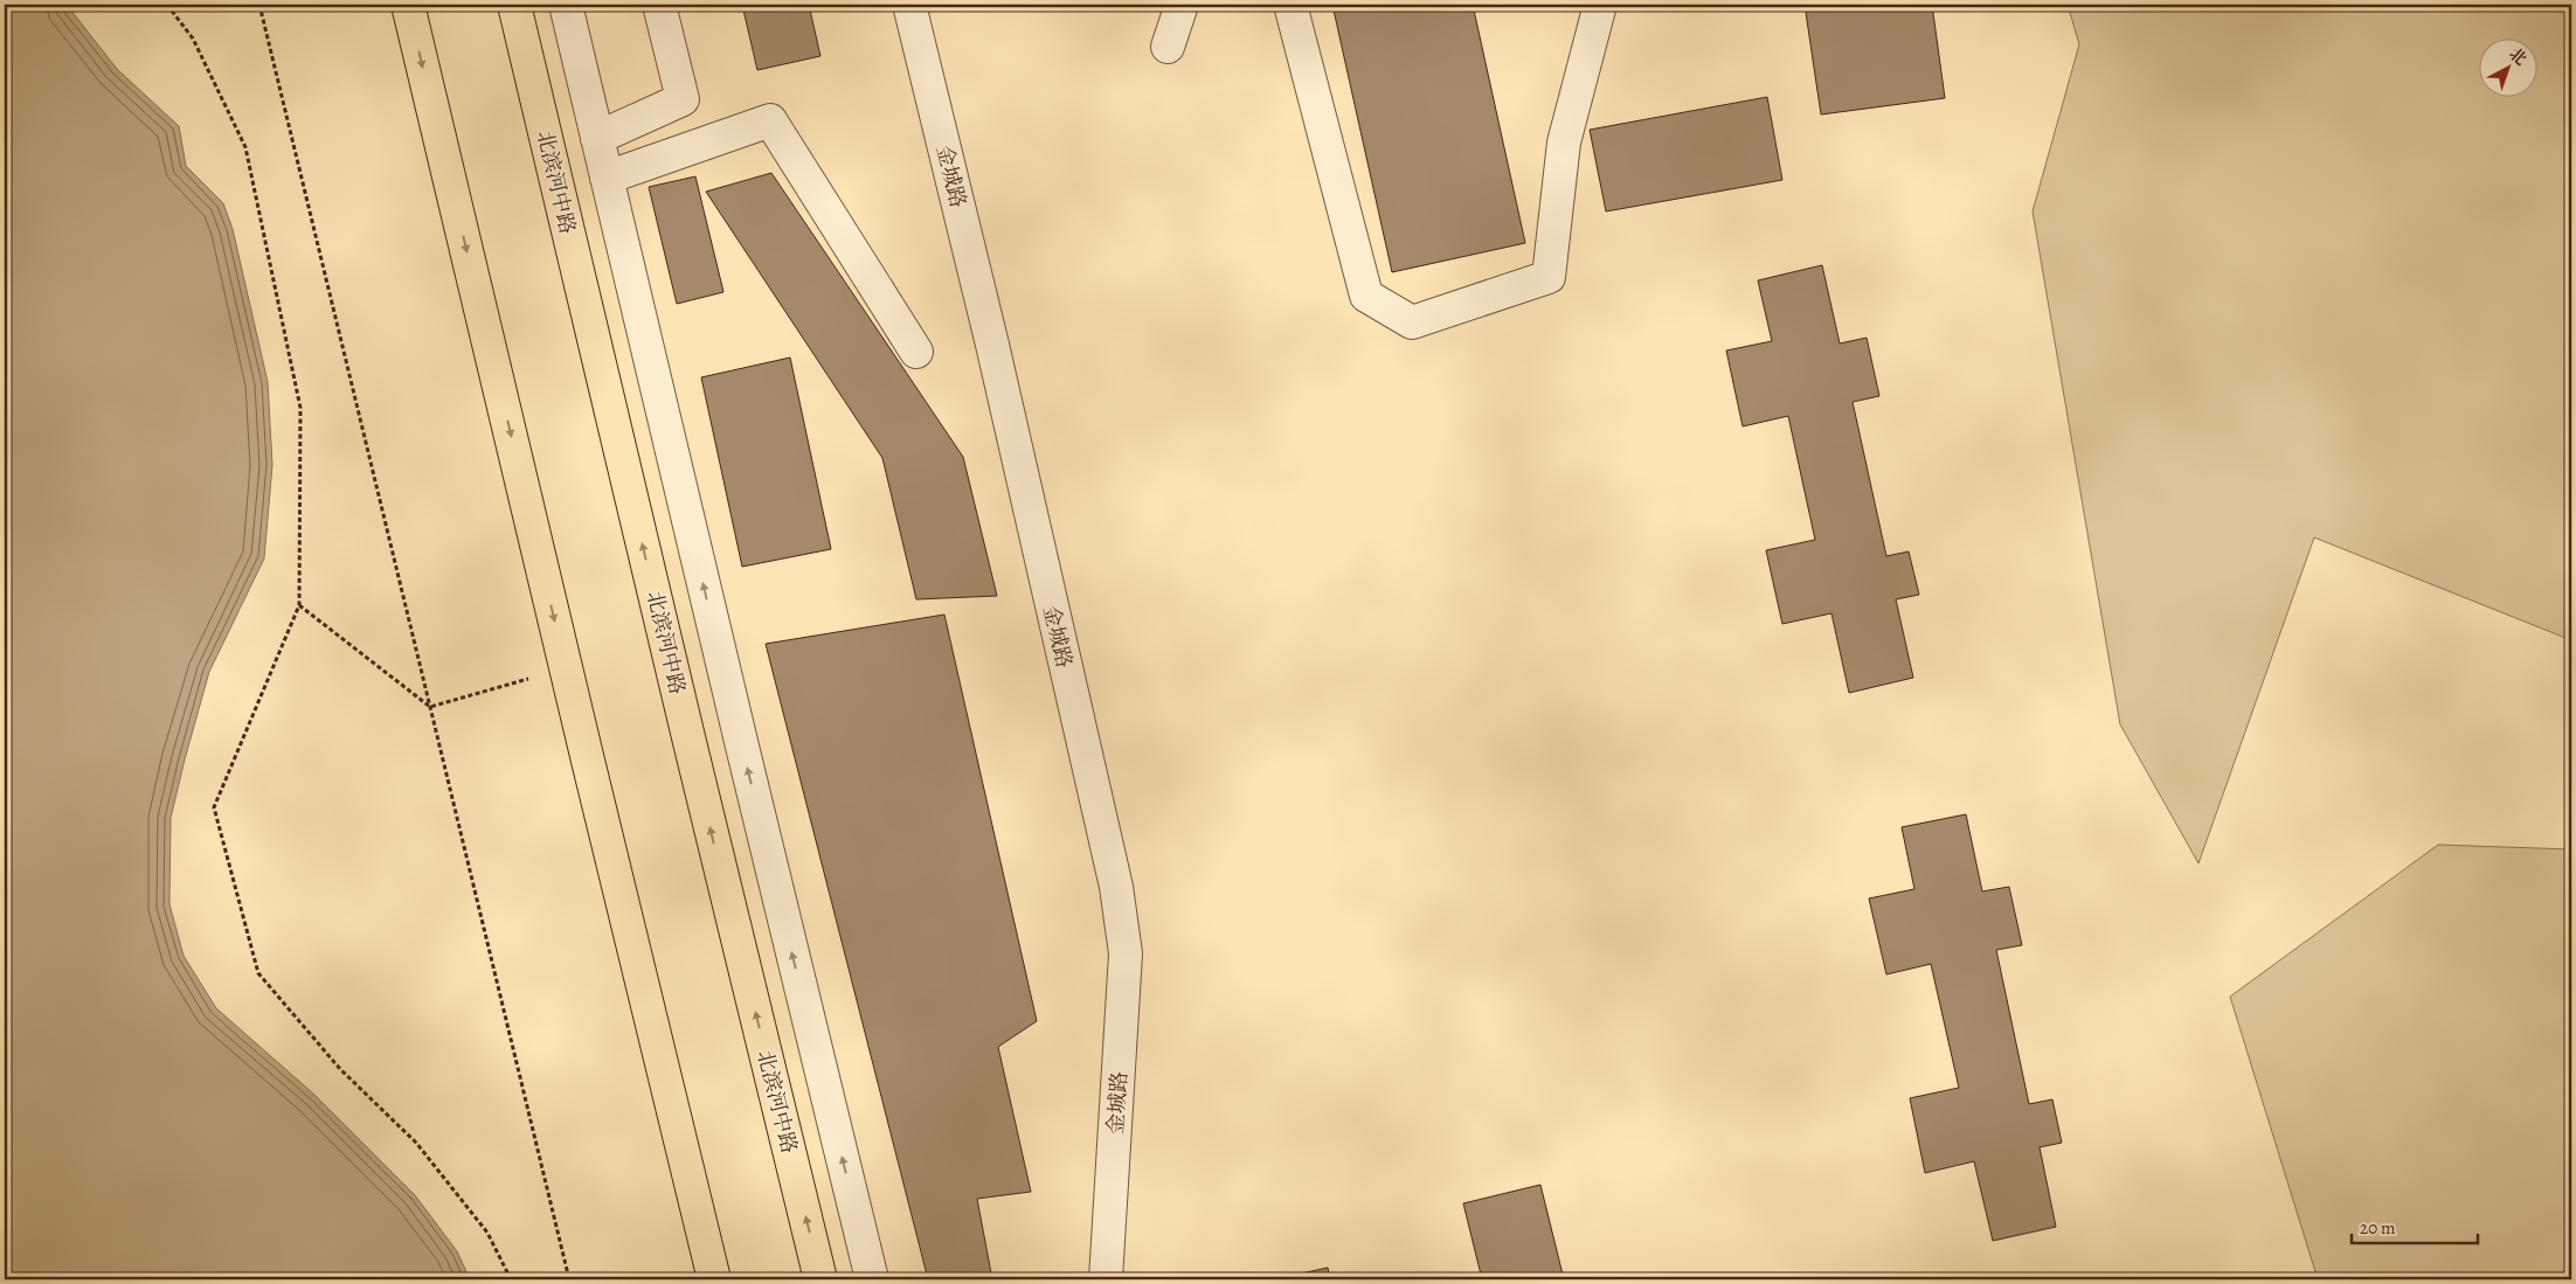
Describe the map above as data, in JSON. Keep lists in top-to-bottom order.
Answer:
{
  "streets": {
    "main road": ["北滨河中路"],
    "street": ["金城路"]
  },
  "scale_bar": "20 m",
  "north": "top right"
}
